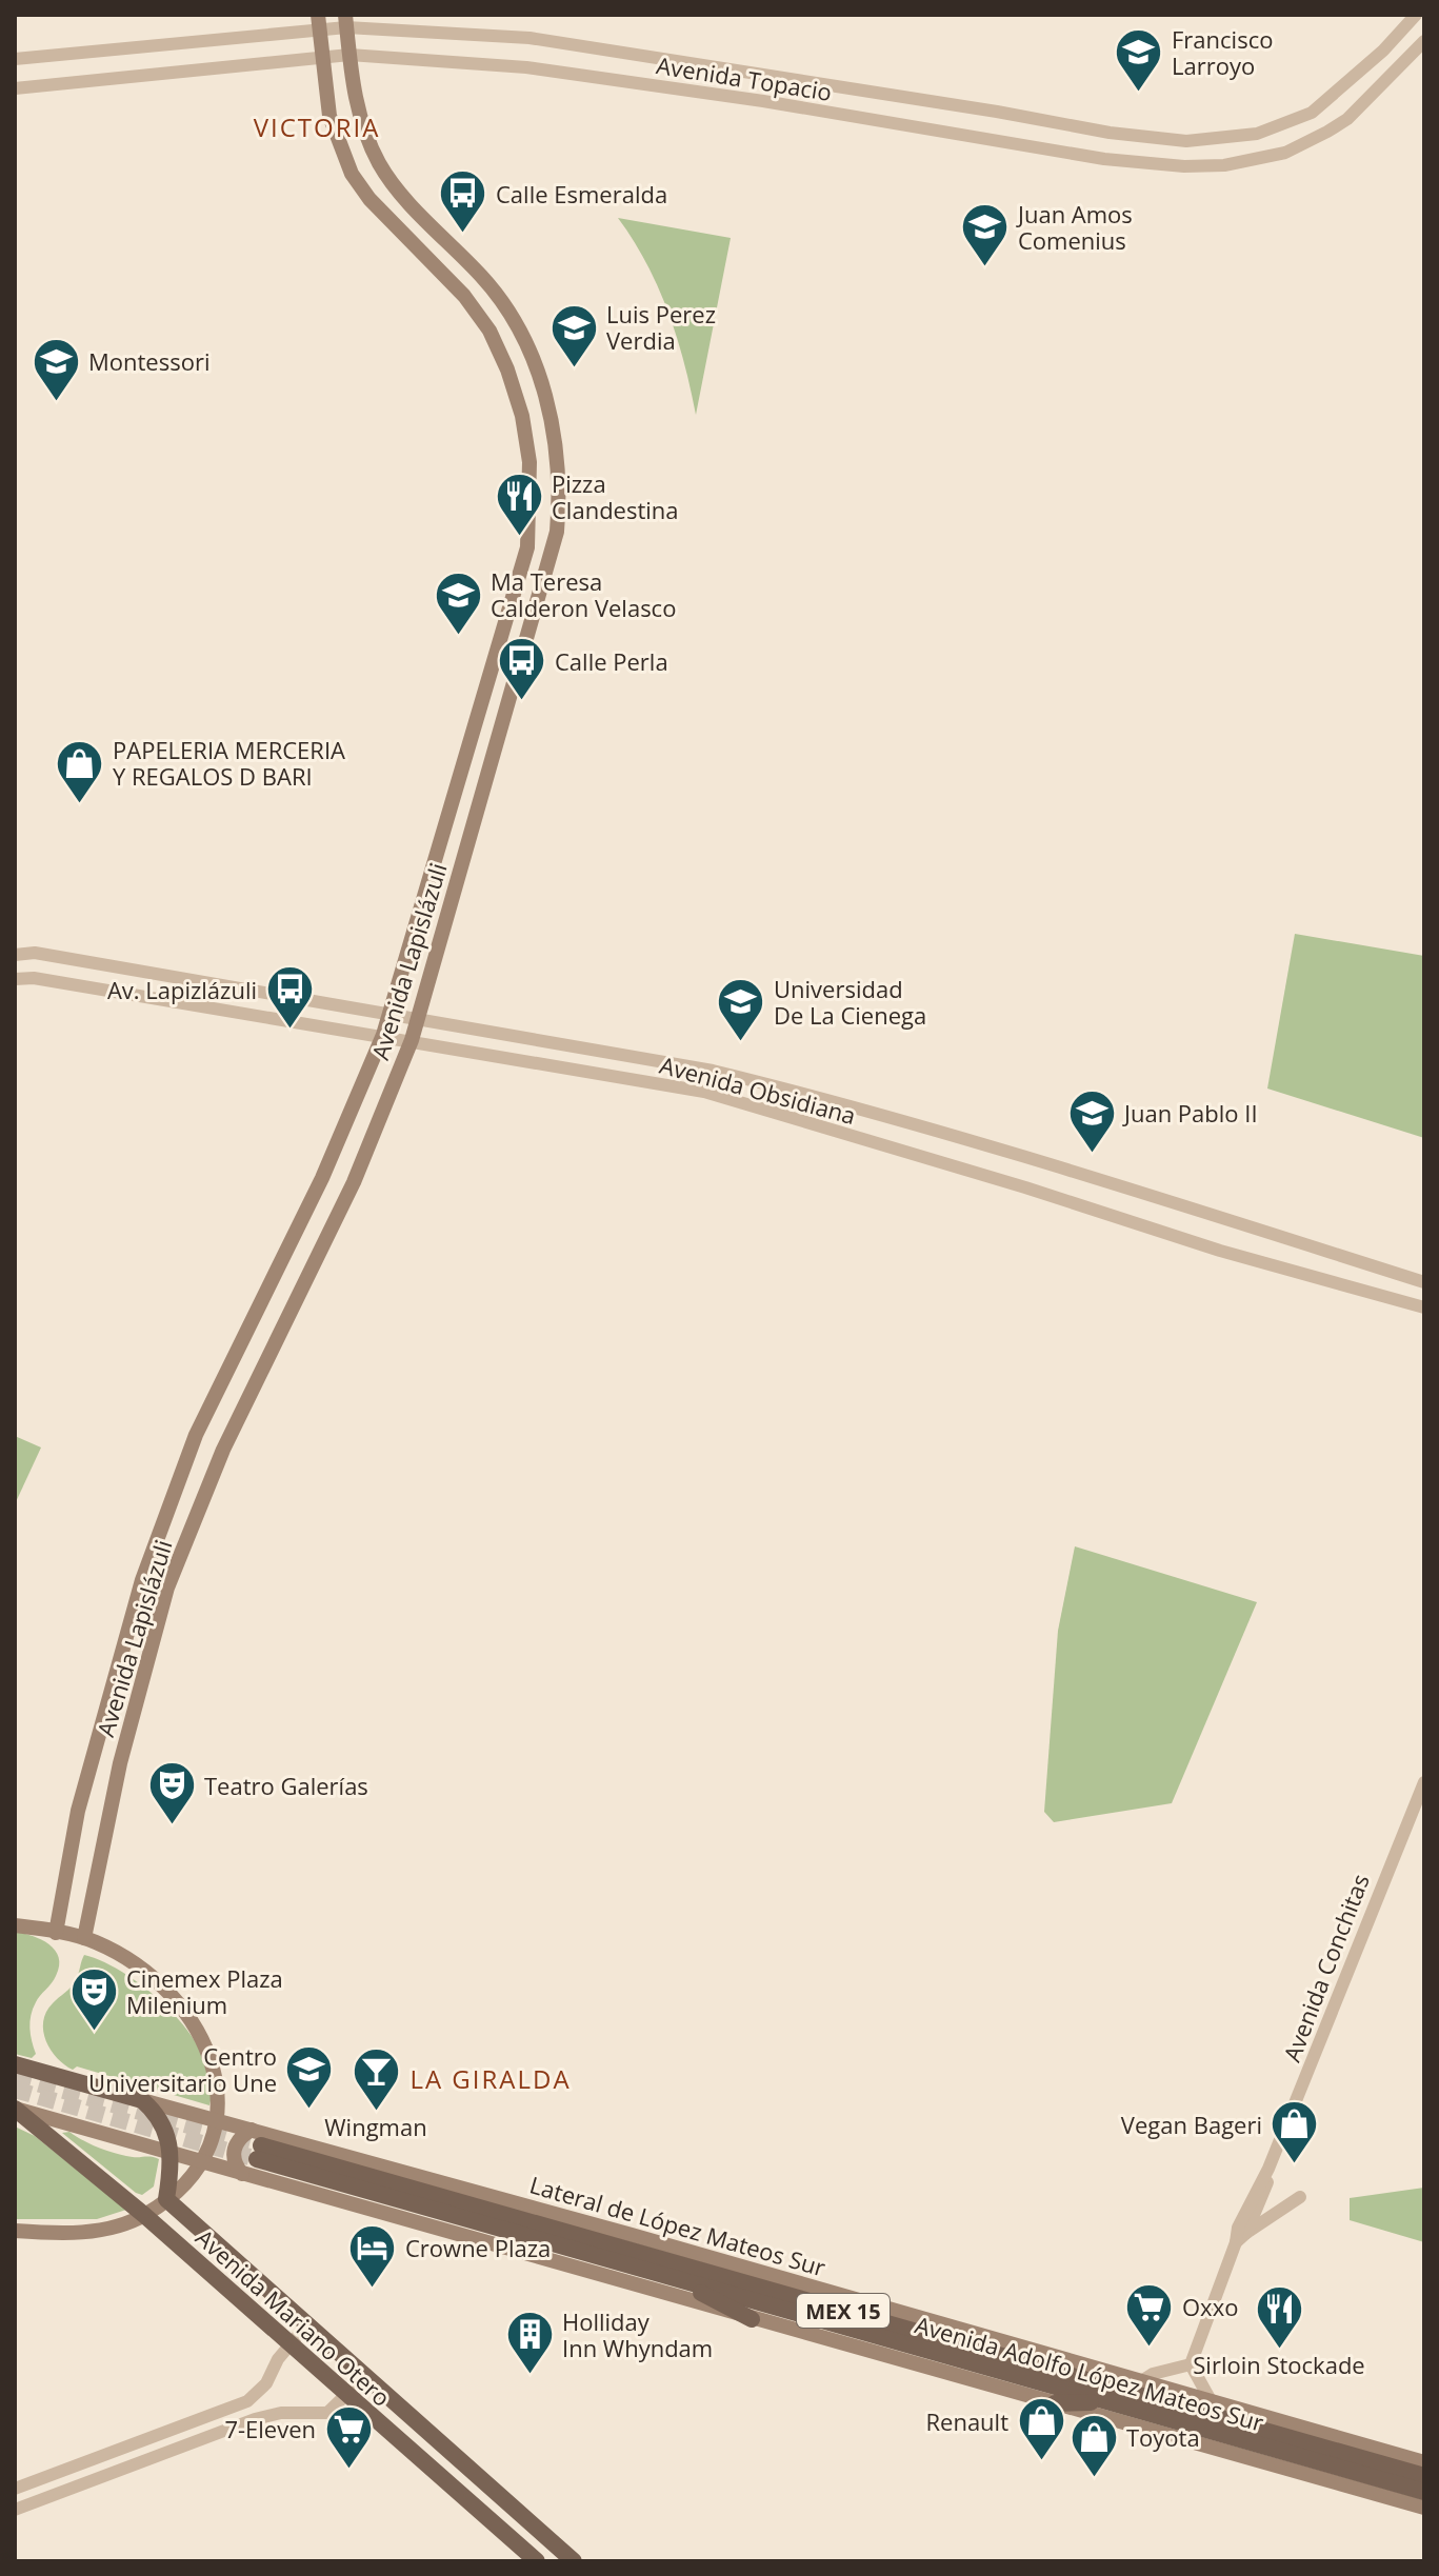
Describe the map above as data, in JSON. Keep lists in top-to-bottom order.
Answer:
{
  "streets": {
    "main road": [
      "Avenida Lapislázuli",
      "Lateral de López Mateos Sur",
      "MEX 15",
      "Avenida Mariano Otero",
      "Avenida Adolfo López Mateos Sur"
    ],
    "street": ["Avenida Topacio", "Avenida Obsidiana", "Avenida Conchitas"]
  },
  "crossings": [
    ["Avenida Topacio", "Avenida Lapislázuli"],
    ["Avenida Lapislázuli", "Avenida Obsidiana"]
  ],
  "districts": ["VICTORIA", "LA GIRALDA"],
  "places": {
    "school or university": [
      "Francisco Larroyo",
      "Juan Amos Comenius",
      "Luis Perez Verdia",
      "Montessori",
      "Ma Teresa Calderon Velasco",
      "Universidad De La Cienega",
      "Juan Pablo II",
      "Centro Universitario Une"
    ],
    "bus stop": ["Calle Esmeralda", "Calle Perla", "Av. Lapizlázuli"],
    "restaurant": ["Pizza Clandestina", "Sirloin Stockade"],
    "shop": [
      "PAPELERIA MERCERIA Y REGALOS D BARI",
      "Vegan Bageri",
      "Renault",
      "Toyota"
    ],
    "theatre": ["Teatro Galerías", "Cinemex Plaza Milenium"],
    "bar": ["Wingman"],
    "hotel": ["Crowne Plaza"],
    "supermarket": ["Oxxo", "7-Eleven"],
    "building": ["Holliday Inn Whyndam"]
  }
}
